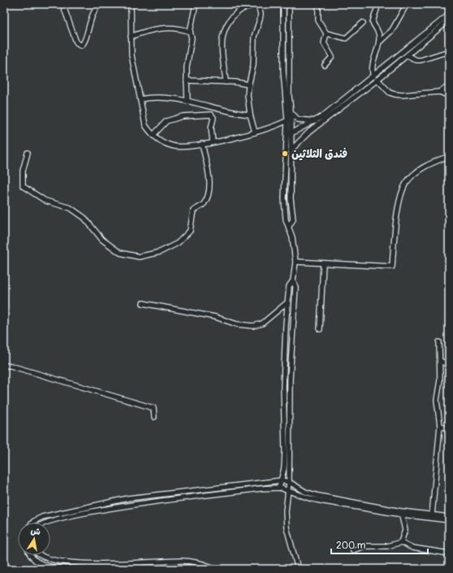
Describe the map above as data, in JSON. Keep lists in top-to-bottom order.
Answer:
{
  "places": ["فندق الثلاثين"],
  "scale_bar": "200 m",
  "north": "top"
}
